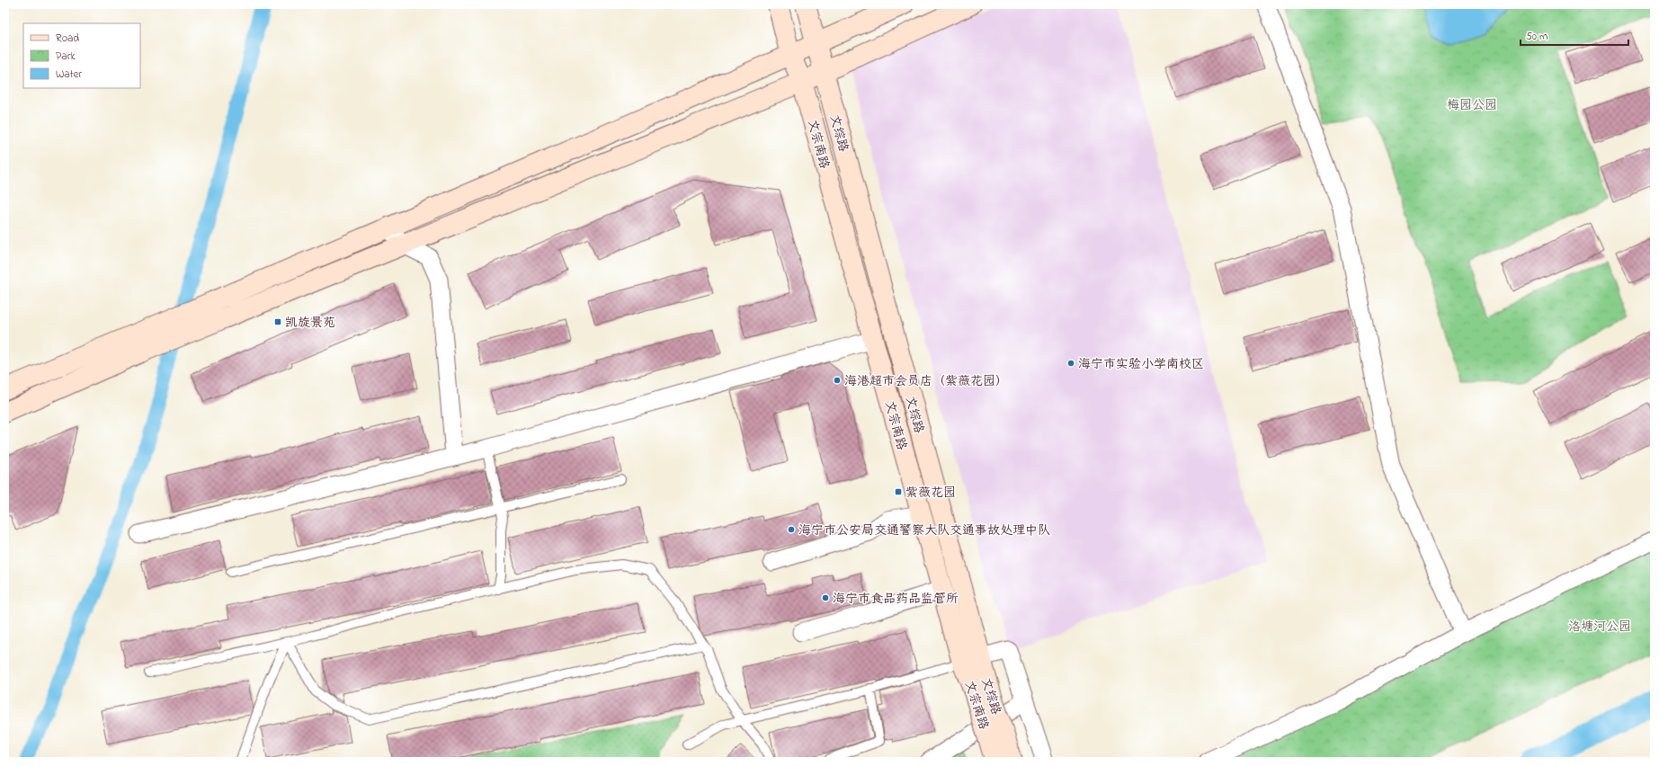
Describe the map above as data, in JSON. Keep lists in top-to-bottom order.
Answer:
{
  "streets": {
    "main road": ["文综路", "文宗南路"]
  },
  "crossings": [
    ["文综路", "文宗南路"]
  ],
  "parks": ["梅园公园", "洛塘河公园"],
  "places": {
    "transit": ["凯旋景苑", "紫薇花园"],
    "other": [
      "海宁市实验小学南校区",
      "海港超市会员店（紫薇花园）",
      "海宁市公安局交通警察大队交通事故处理中队",
      "海宁市食品药品监管所"
    ]
  },
  "legend": ["Road", "Park", "Water"],
  "scale_bar": "50 m"
}
